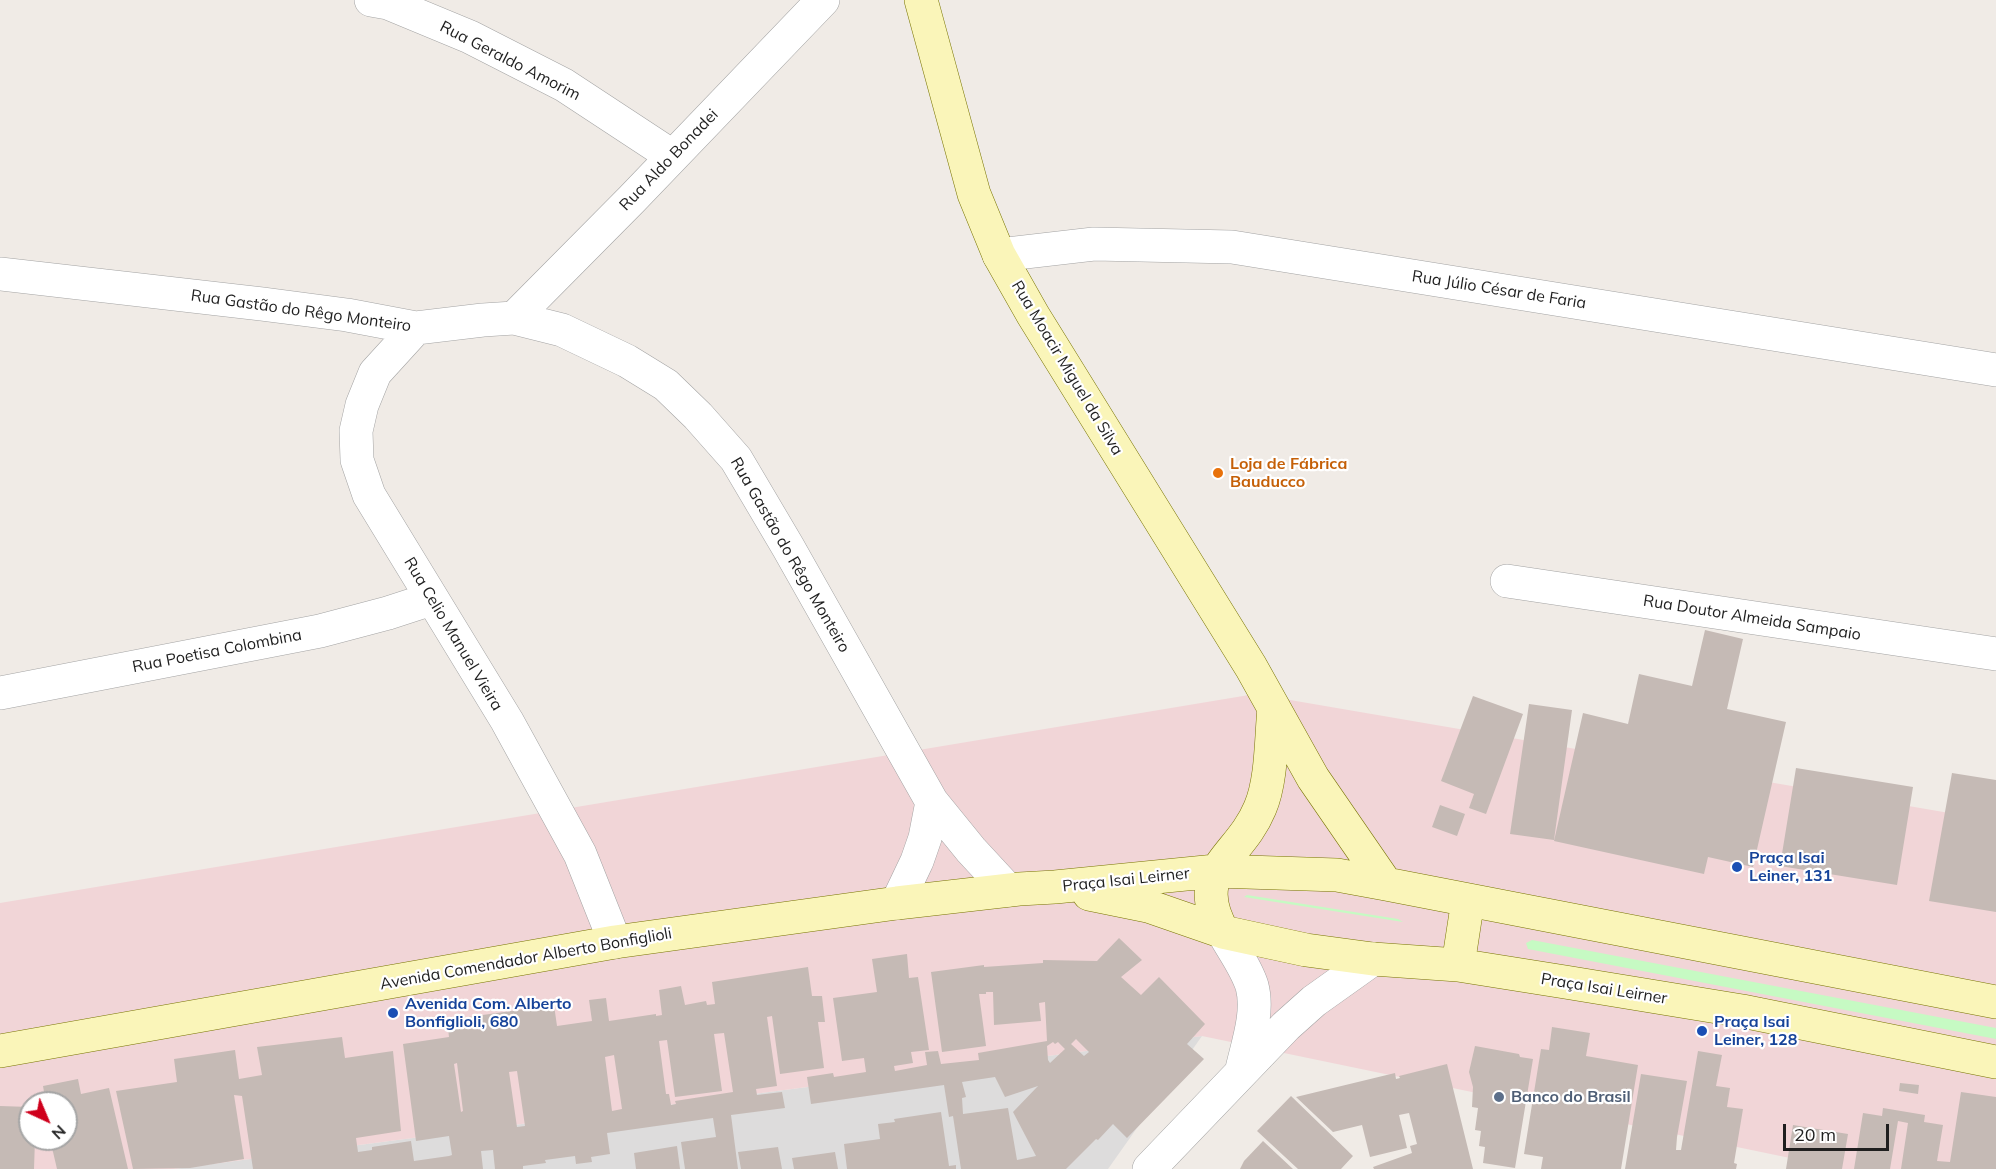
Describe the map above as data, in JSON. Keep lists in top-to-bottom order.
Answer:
{
  "streets": {
    "main road": ["Rua Moacir Miguel da Silva", "Praça Isai Leirner", "Avenida Comendador Alberto Bonfiglioli"],
    "street": [
      "Rua Geraldo Amorim",
      "Rua Aldo Bonadei",
      "Rua Júlio César de Faria",
      "Rua Gastão do Rêgo Monteiro",
      "Rua Doutor Almeida Sampaio",
      "Rua Celio Manuel Vieira",
      "Rua Poetisa Colombina"
    ]
  },
  "crossings": [
    ["Rua Geraldo Amorim", "Rua Aldo Bonadei"],
    ["Rua Aldo Bonadei", "Rua Gastão do Rêgo Monteiro"],
    ["Rua Júlio César de Faria", "Rua Moacir Miguel da Silva"],
    ["Rua Gastão do Rêgo Monteiro", "Rua Celio Manuel Vieira"],
    ["Rua Gastão do Rêgo Monteiro", "Avenida Comendador Alberto Bonfiglioli"],
    ["Rua Moacir Miguel da Silva", "Praça Isai Leirner"],
    ["Rua Celio Manuel Vieira", "Rua Poetisa Colombina"],
    ["Rua Celio Manuel Vieira", "Avenida Comendador Alberto Bonfiglioli"],
    ["Praça Isai Leirner", "Avenida Comendador Alberto Bonfiglioli"]
  ],
  "places": [
    "Loja de Fábrica Bauducco",
    "Praça Isai Leiner, 131",
    "Avenida Com. Alberto Bonfiglioli, 680",
    "Praça Isai Leiner, 128",
    "Banco do Brasil"
  ],
  "scale_bar": "20 m",
  "north": "bottom right"
}
